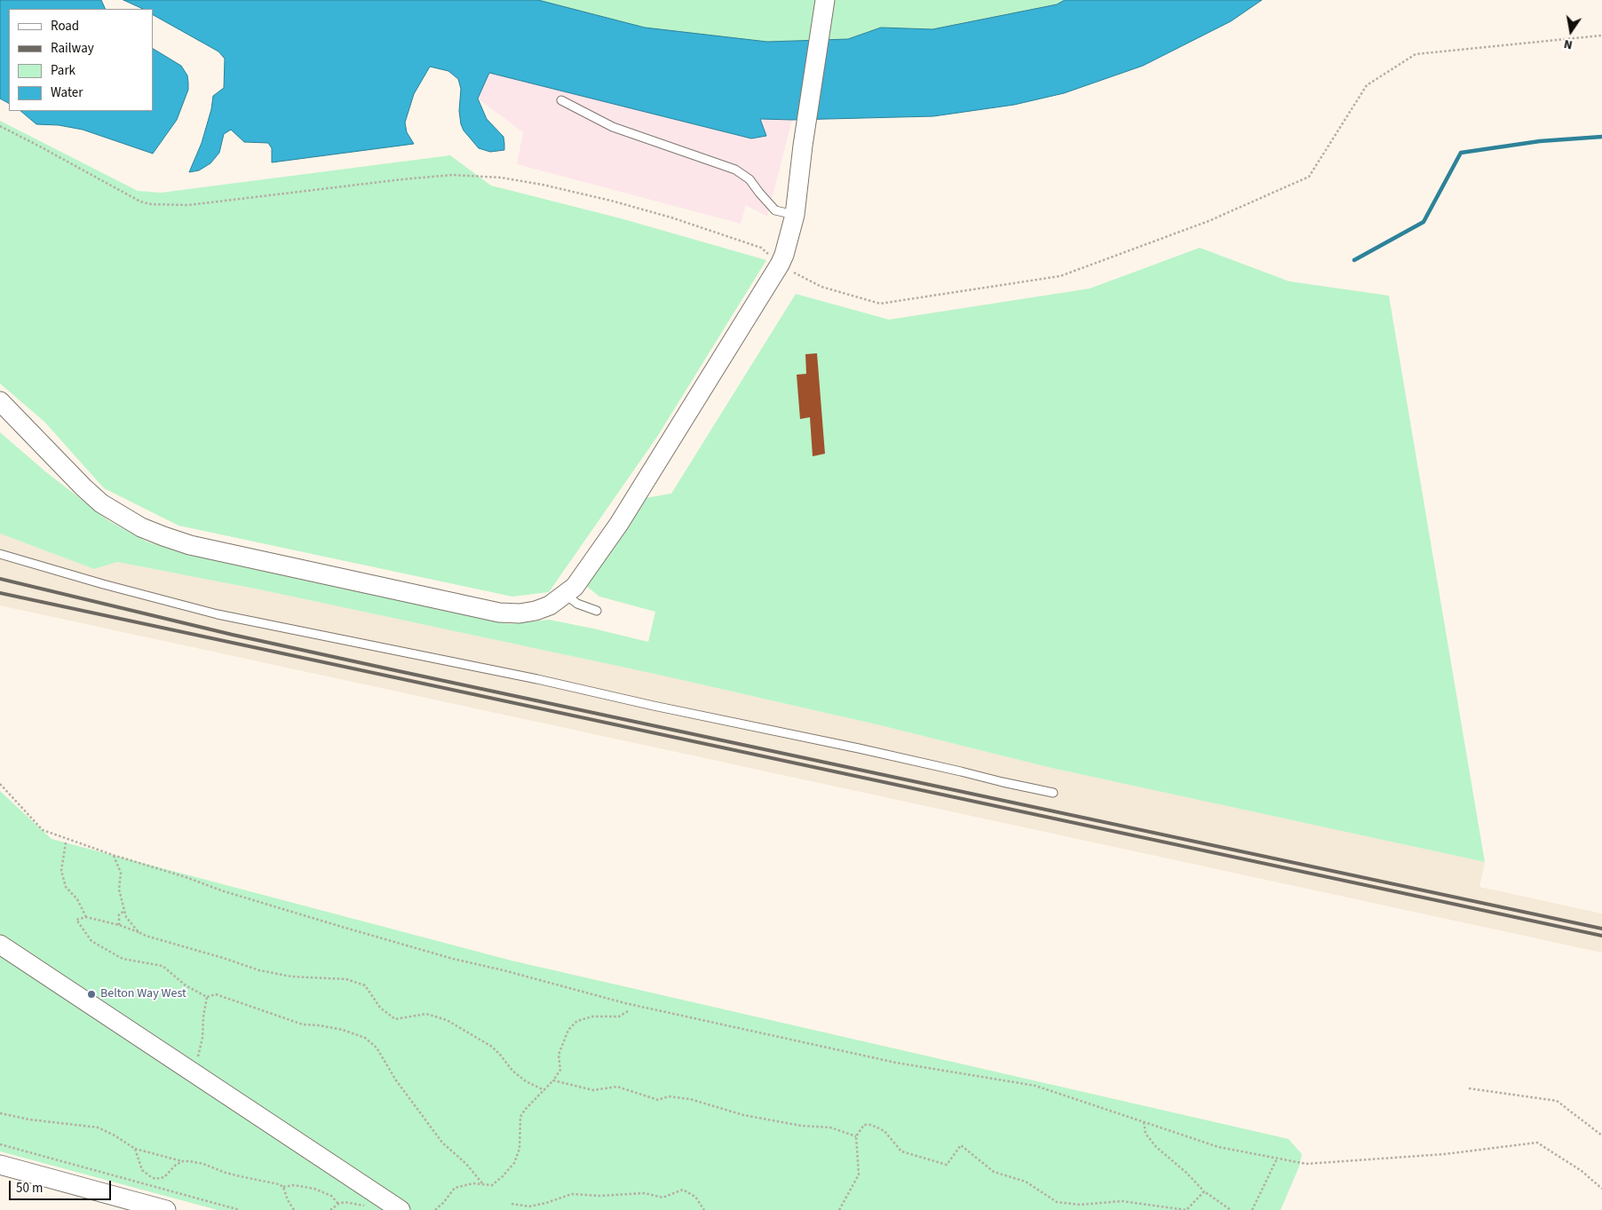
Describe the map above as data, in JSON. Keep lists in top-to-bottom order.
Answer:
{
  "places": ["Belton Way West"],
  "legend": [
    "Road",
    "Railway",
    "Park",
    "Water"
  ],
  "scale_bar": "50 m",
  "north": "bottom"
}
